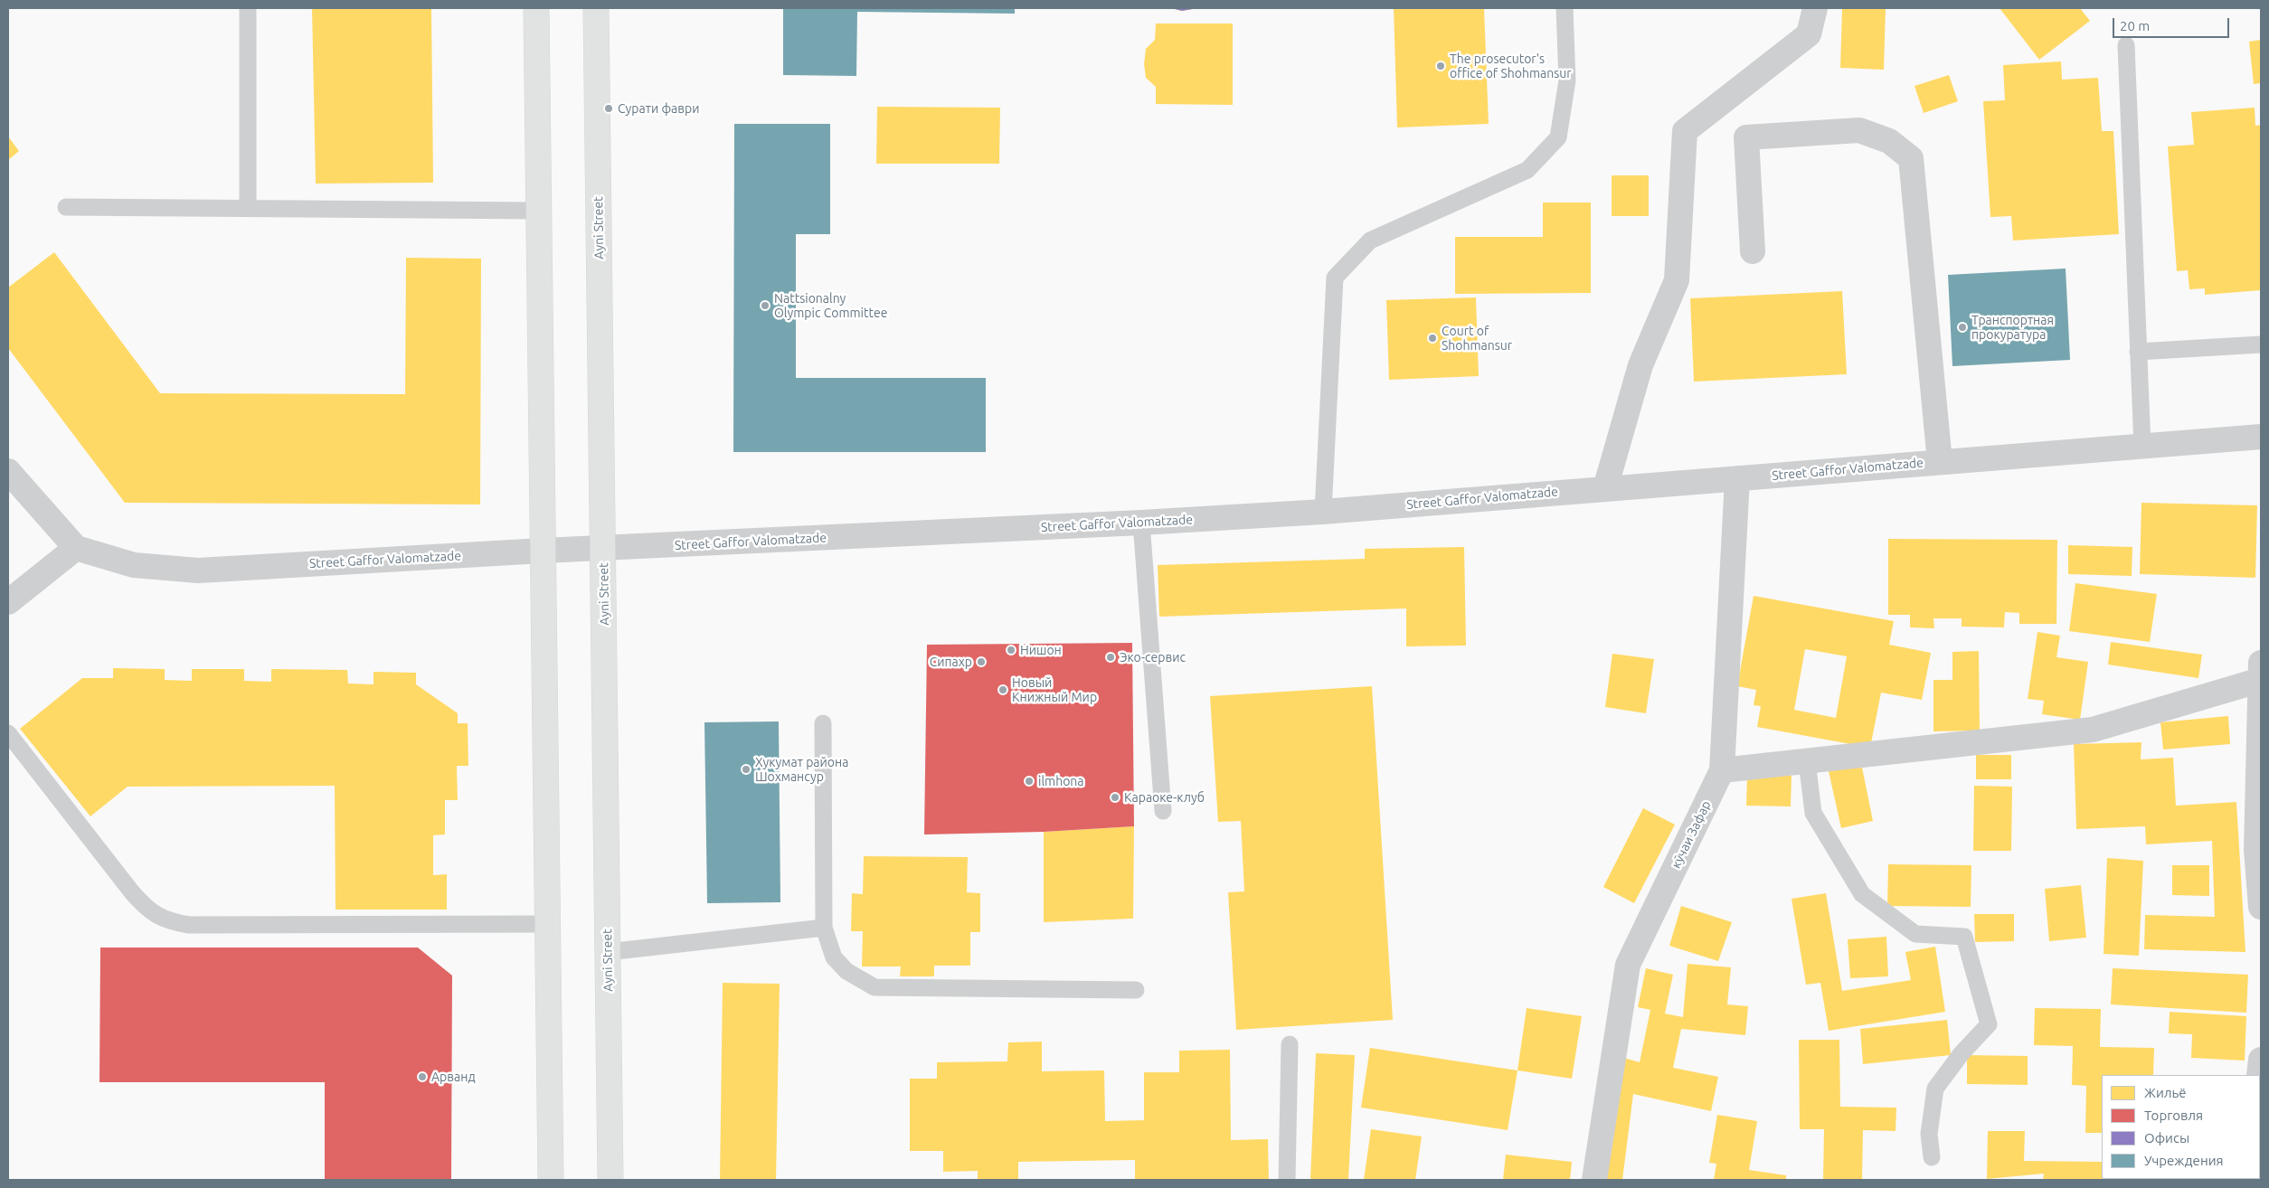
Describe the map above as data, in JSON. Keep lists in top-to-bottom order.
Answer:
{
  "streets": {
    "highway": ["Ayni Street"],
    "street": ["Street Gaffor Valomatzade", "кӯчаи Зафар"]
  },
  "crossings": [
    ["Ayni Street", "Street Gaffor Valomatzade"],
    ["Street Gaffor Valomatzade", "кӯчаи Зафар"]
  ],
  "places": [
    "The prosecutor's office of Shohmansur",
    "Сурати фаври",
    "Nattsionalny Olympic Committee",
    "Транспортная прокуратура",
    "Court of Shohmansur",
    "Нишон",
    "Эко-сервис",
    "Сипахр",
    "Новый Книжный Мир",
    "Хукумат района Шохмансур",
    "ilmhona",
    "Караоке-клуб",
    "Арванд"
  ],
  "legend": [
    "Жильё",
    "Торговля",
    "Офисы",
    "Учреждения"
  ],
  "scale_bar": "20 m"
}
